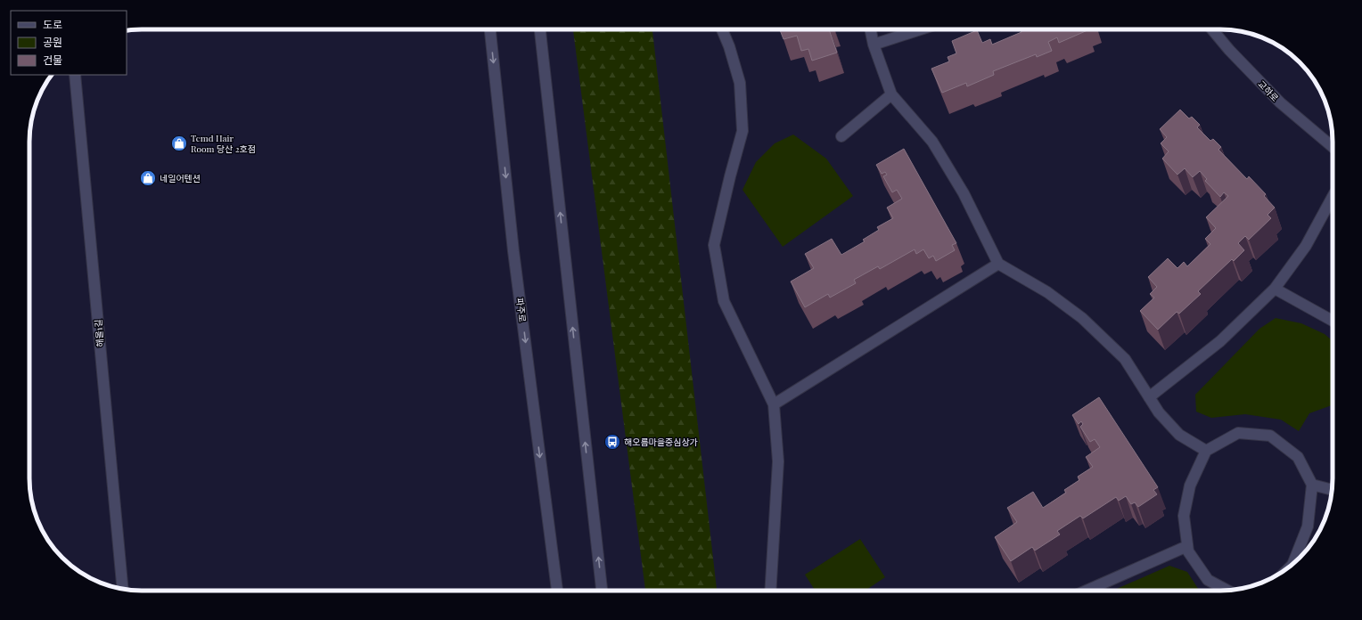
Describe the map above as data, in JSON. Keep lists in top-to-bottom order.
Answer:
{
  "streets": {
    "street": ["교하로", "파주로", "해올1길"]
  },
  "places": {
    "shop": ["Temd Hair Room 당산 2호점", "네일어텐션"],
    "bus stop": ["해오름마을중심상가"]
  },
  "legend": ["도로", "공원", "건물"]
}
